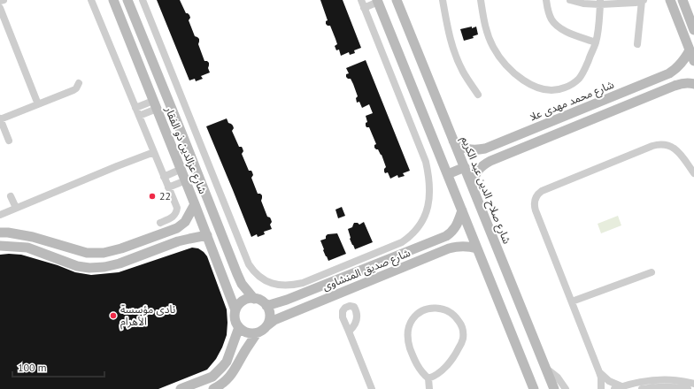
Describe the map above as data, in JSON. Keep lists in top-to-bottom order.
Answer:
{
  "streets": {
    "street": [
      "شارع محمد مهدى علا",
      "شارع عزالدين ذو الفقار",
      "شارع صلاح الدين عبد الكريم",
      "شارع صديق المنشاوى"
    ]
  },
  "crossings": [
    ["شارع محمد مهدى علا", "شارع صلاح الدين عبد الكريم"],
    ["شارع عزالدين ذو الفقار", "شارع صديق المنشاوى"]
  ],
  "places": ["22", "نادى مؤسسة الأهرام"],
  "scale_bar": "100 m"
}
